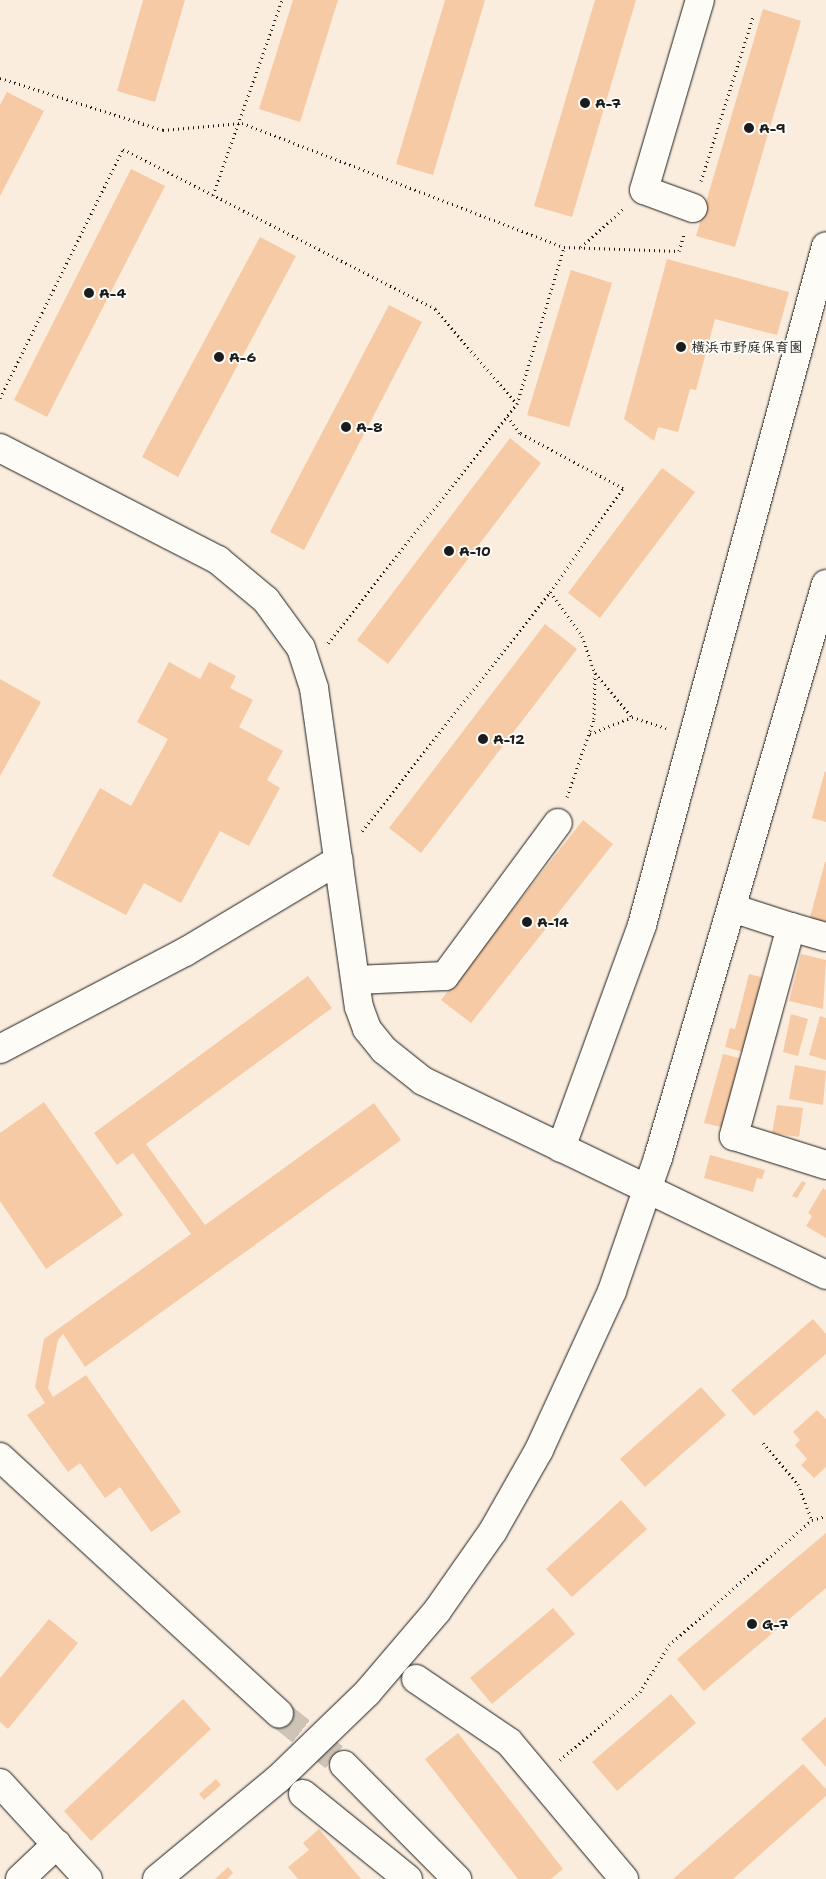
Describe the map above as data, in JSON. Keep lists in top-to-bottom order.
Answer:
{
  "places": [
    "A-7",
    "A-9",
    "A-4",
    "横浜市野庭保育園",
    "A-6",
    "A-8",
    "A-10",
    "A-12",
    "A-14",
    "G-7"
  ]
}
